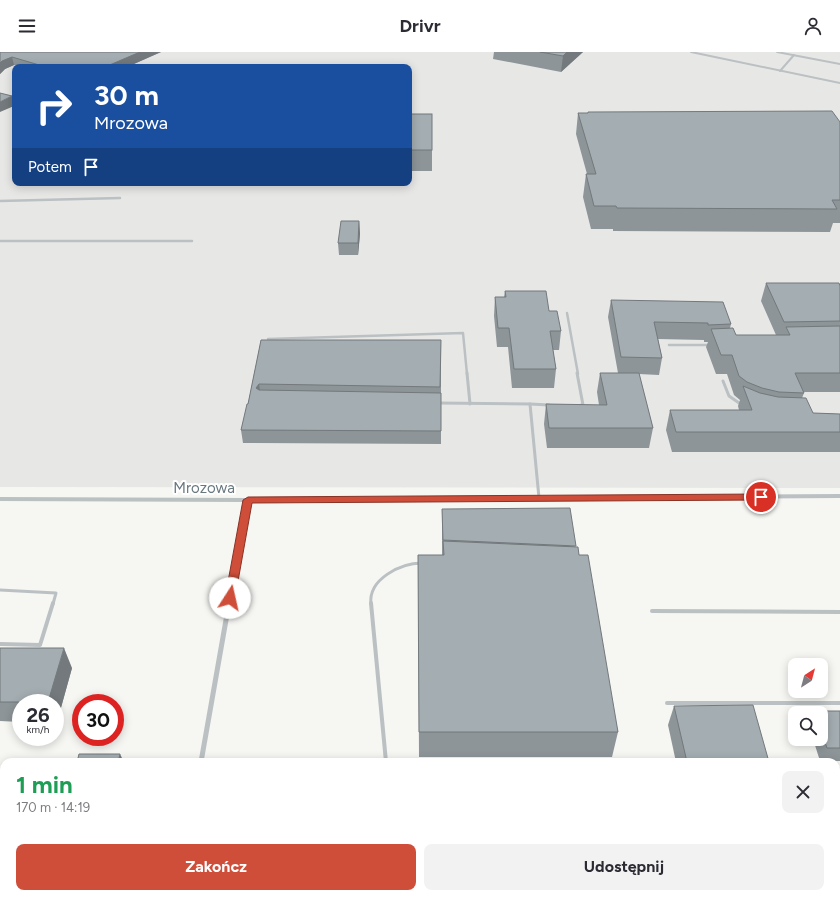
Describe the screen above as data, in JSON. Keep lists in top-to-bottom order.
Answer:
{
  "streets": {
    "street": ["Mrozowa"]
  },
  "north": "top right",
  "page": {
    "header": "Drivr",
    "turn": ["30 m", "Mrozowa"],
    "then": "Potem",
    "speed": "26 km/h",
    "limit": "30",
    "heading": ["1 min", "170 m · 14:19"],
    "buttons": ["Zakończ", "Udostępnij"]
  }
}
